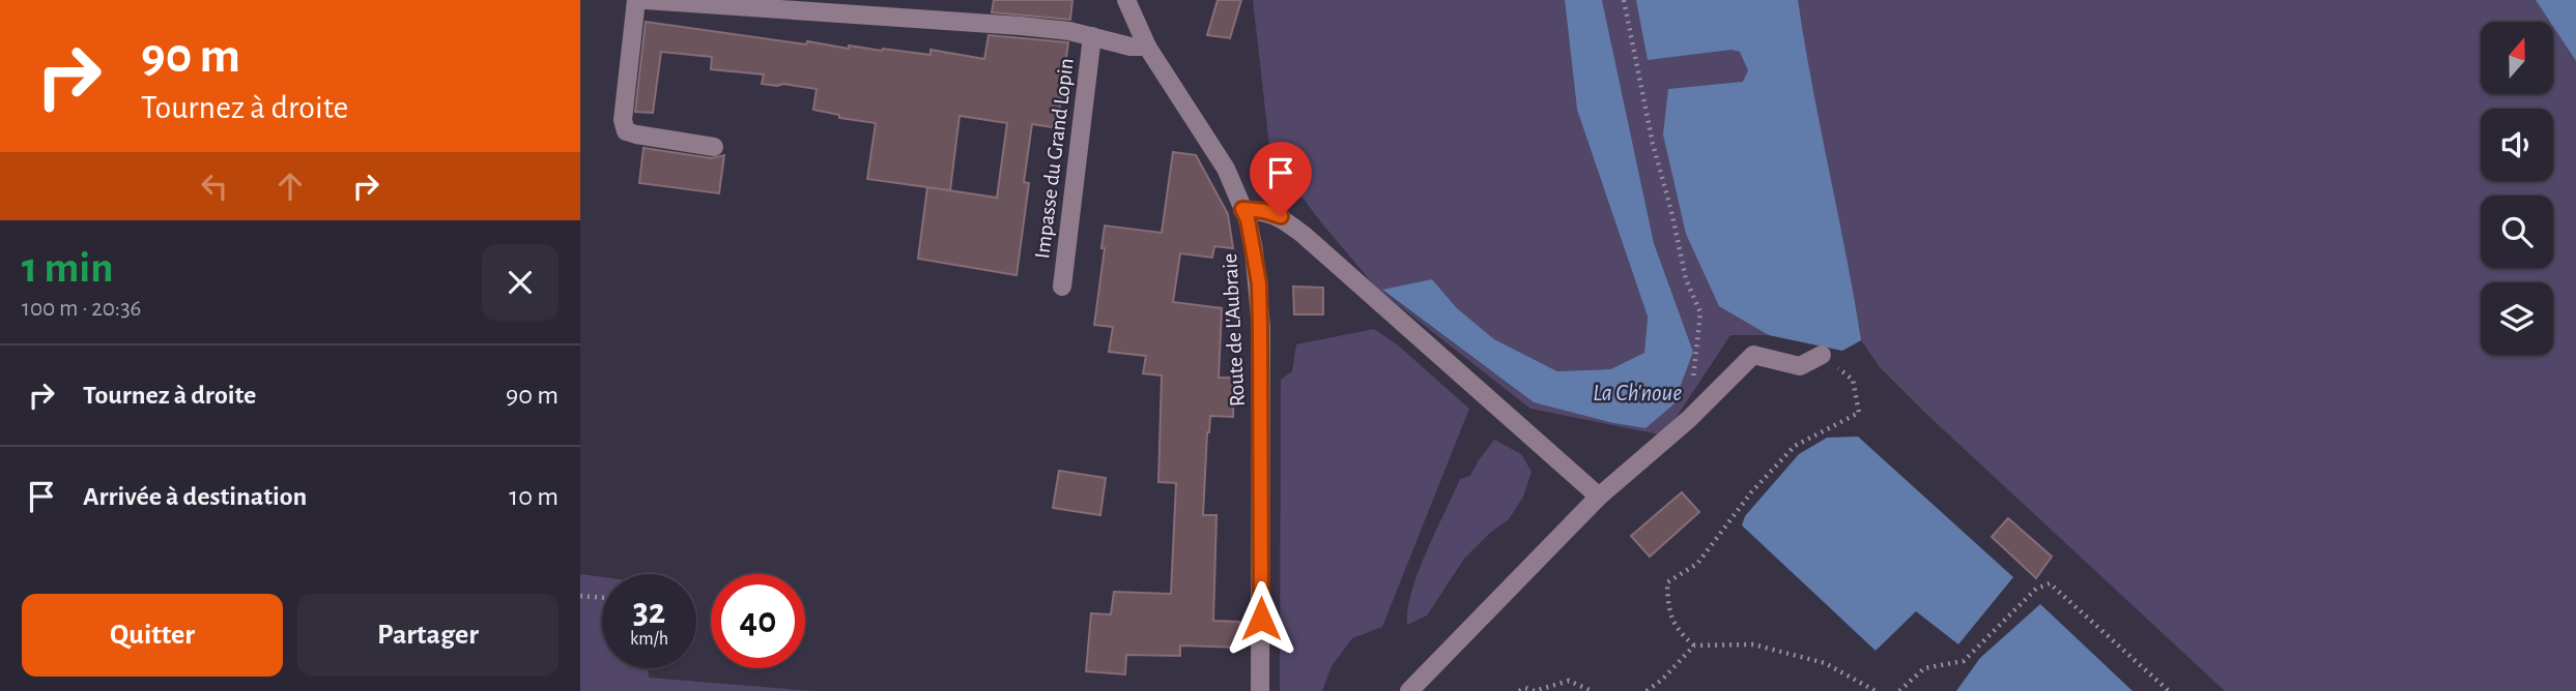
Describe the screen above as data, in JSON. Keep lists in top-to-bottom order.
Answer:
{
  "streets": {
    "street": ["Impasse du Grand Lopin", "Route de L'Aubraie"]
  },
  "water": ["La Ch'noue"],
  "north": "top",
  "page": {
    "turn": ["90 m", "Tournez à droite"],
    "heading": ["1 min", "100 m · 20:36"],
    "list": [
      {
        "name": "Tournez à droite",
        "value": "90 m"
      },
      {
        "name": "Arrivée à destination",
        "value": "10 m"
      }
    ],
    "speed": "32 km/h",
    "limit": "40",
    "buttons": ["Quitter", "Partager"]
  }
}
